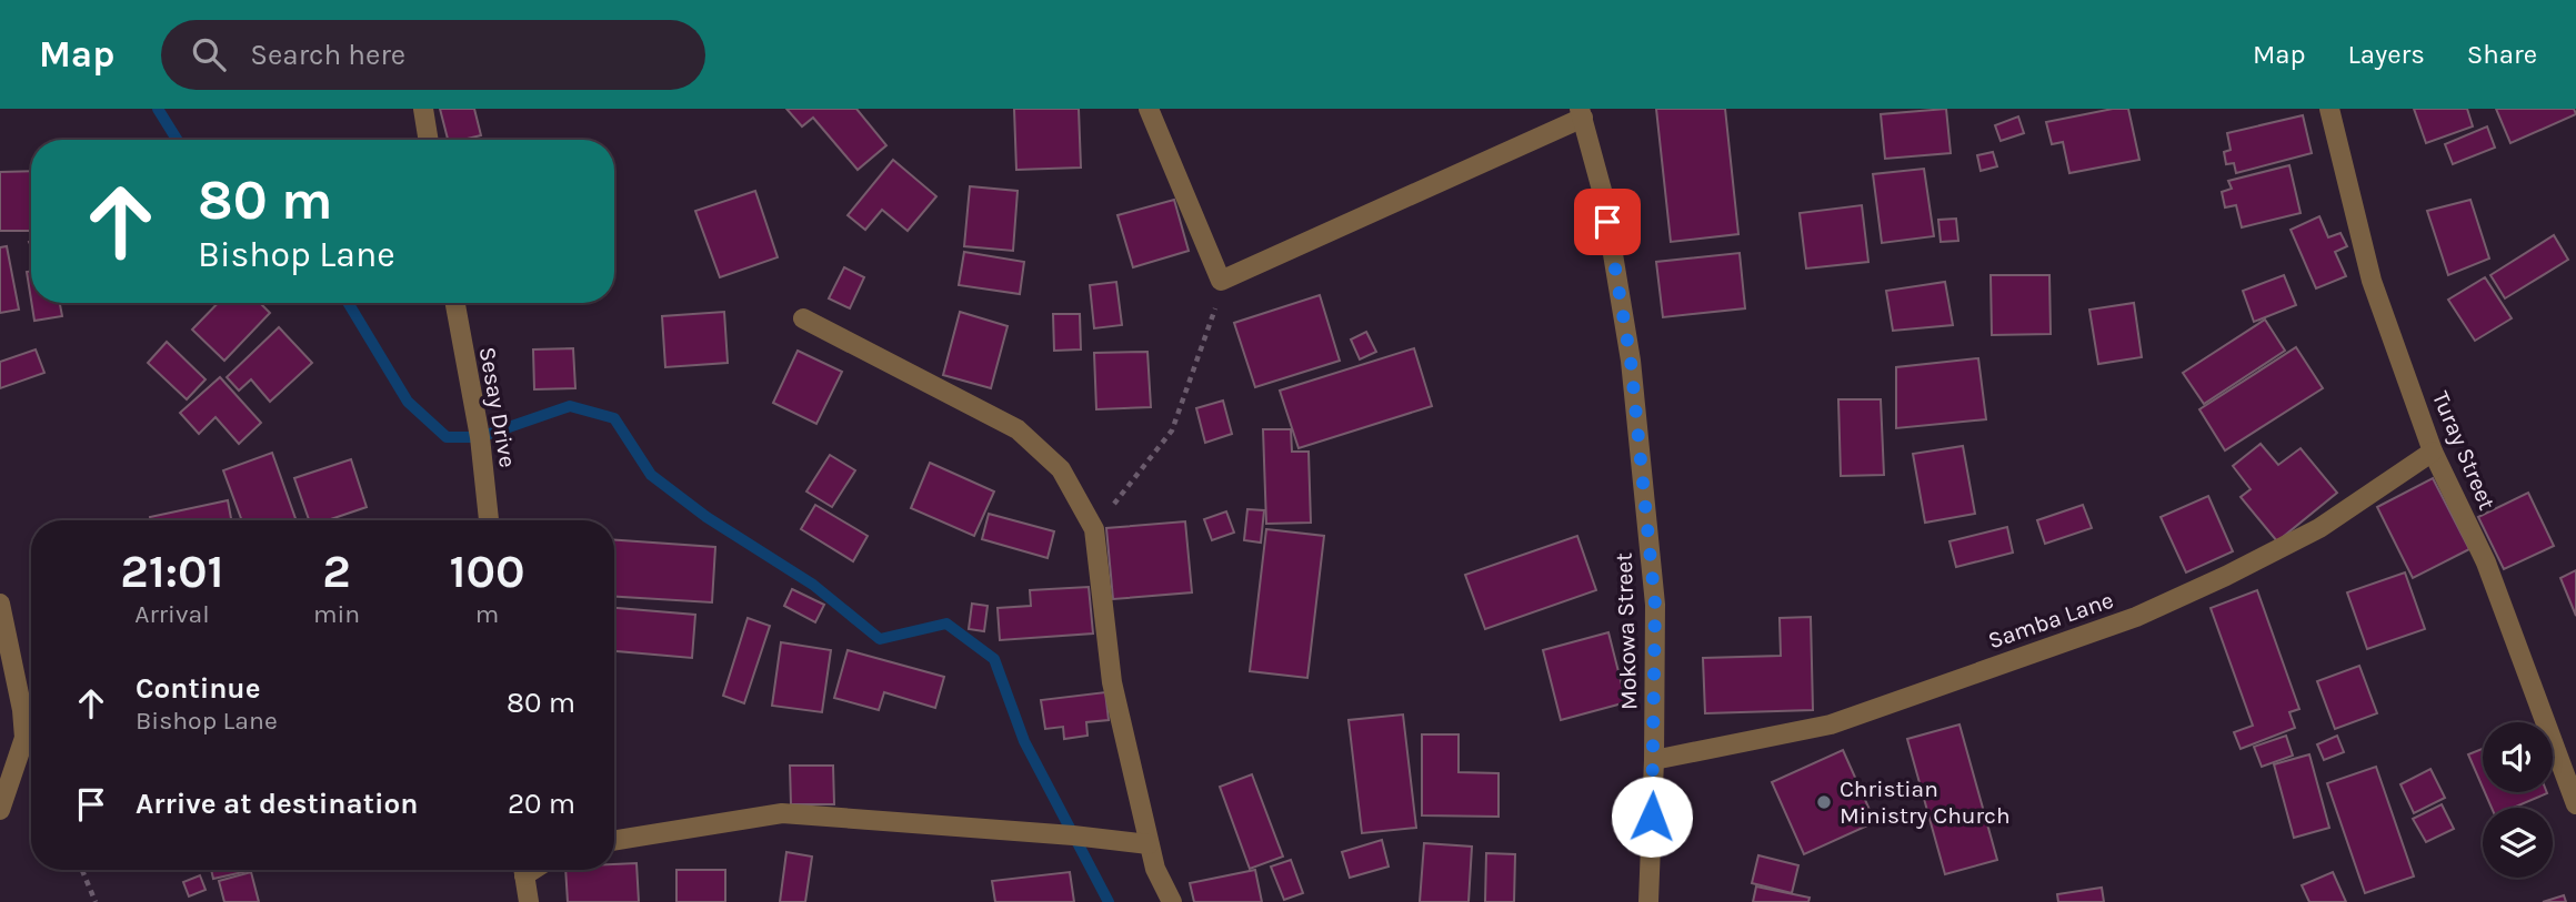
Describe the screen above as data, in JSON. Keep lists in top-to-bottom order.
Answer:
{
  "streets": {
    "street": [
      "Sesay Drive",
      "Turay Street",
      "Samba Lane",
      "Mokowa Street"
    ]
  },
  "crossings": [
    ["Turay Street", "Samba Lane"],
    ["Samba Lane", "Mokowa Street"]
  ],
  "places": ["Christian Ministry Church"],
  "page": {
    "header": "Map",
    "search": "Search here",
    "nav": ["Map", "Layers", "Share"],
    "turn": ["80 m", "Bishop Lane"],
    "eta": [
      "21:01",
      "Arrival",
      "2",
      "min",
      "100",
      "m"
    ],
    "list": [
      {
        "name": "Continue",
        "note": "Bishop Lane",
        "value": "80 m"
      },
      {
        "name": "Arrive at destination",
        "value": "20 m"
      }
    ]
  }
}
